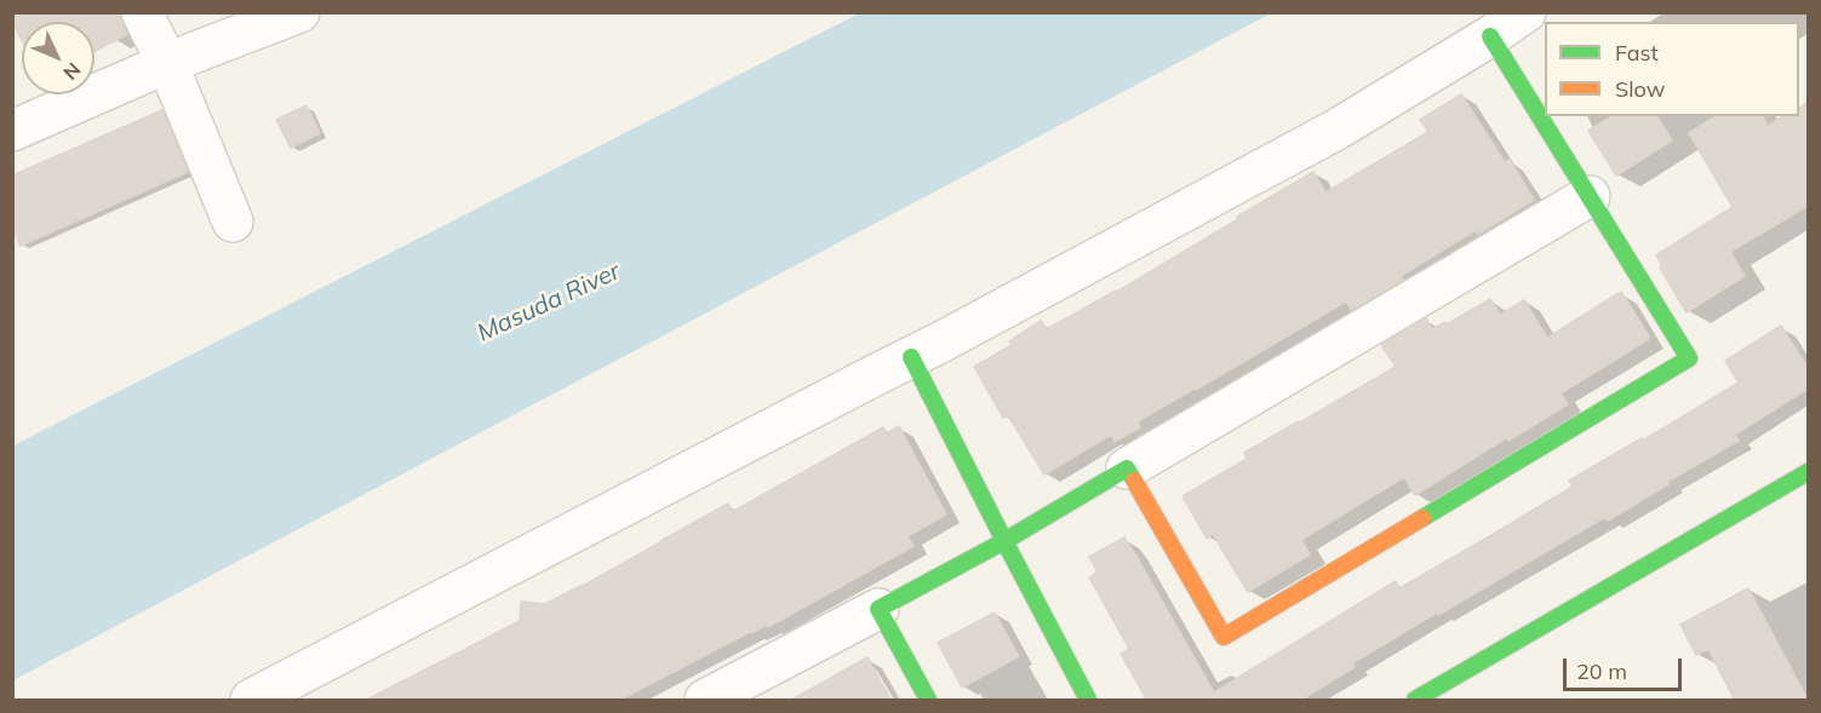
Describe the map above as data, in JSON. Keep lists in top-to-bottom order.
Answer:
{
  "water": ["Masuda River"],
  "legend": ["Fast", "Slow"],
  "scale_bar": "20 m",
  "north": "bottom right"
}
